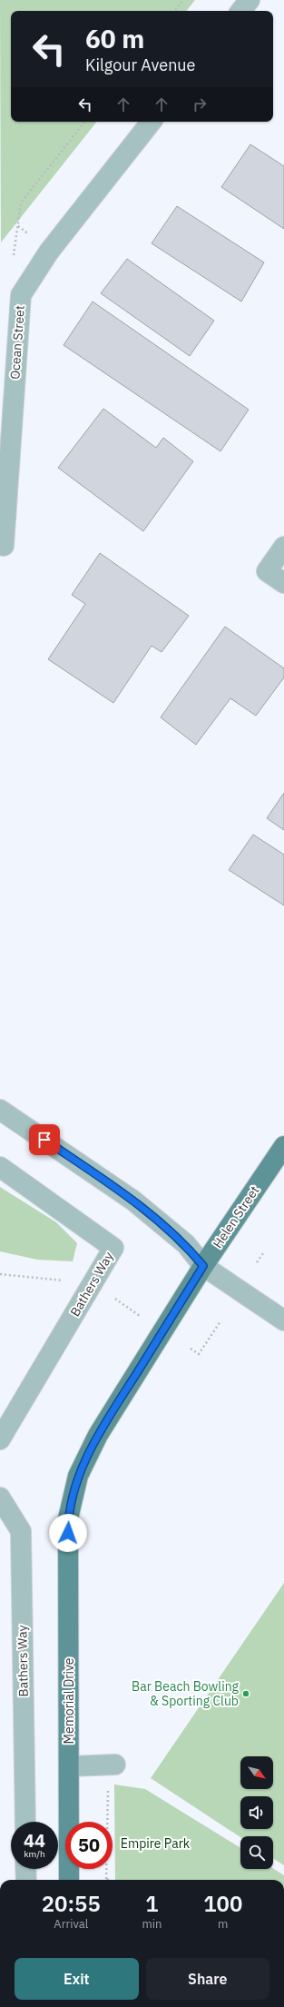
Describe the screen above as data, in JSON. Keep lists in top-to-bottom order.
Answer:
{
  "streets": {
    "main road": ["Helen Street", "Memorial Drive"],
    "street": ["Ocean Street", "Bathers Way"]
  },
  "crossings": [
    ["Helen Street", "Memorial Drive"]
  ],
  "parks": ["Empire Park"],
  "places": ["Bar Beach Bowling & Sporting Club"],
  "north": "bottom right",
  "page": {
    "turn": ["60 m", "Kilgour Avenue"],
    "speed": "44 km/h",
    "limit": "50",
    "eta": [
      "20:55",
      "Arrival",
      "1",
      "min",
      "100",
      "m"
    ],
    "buttons": ["Exit", "Share"]
  }
}
